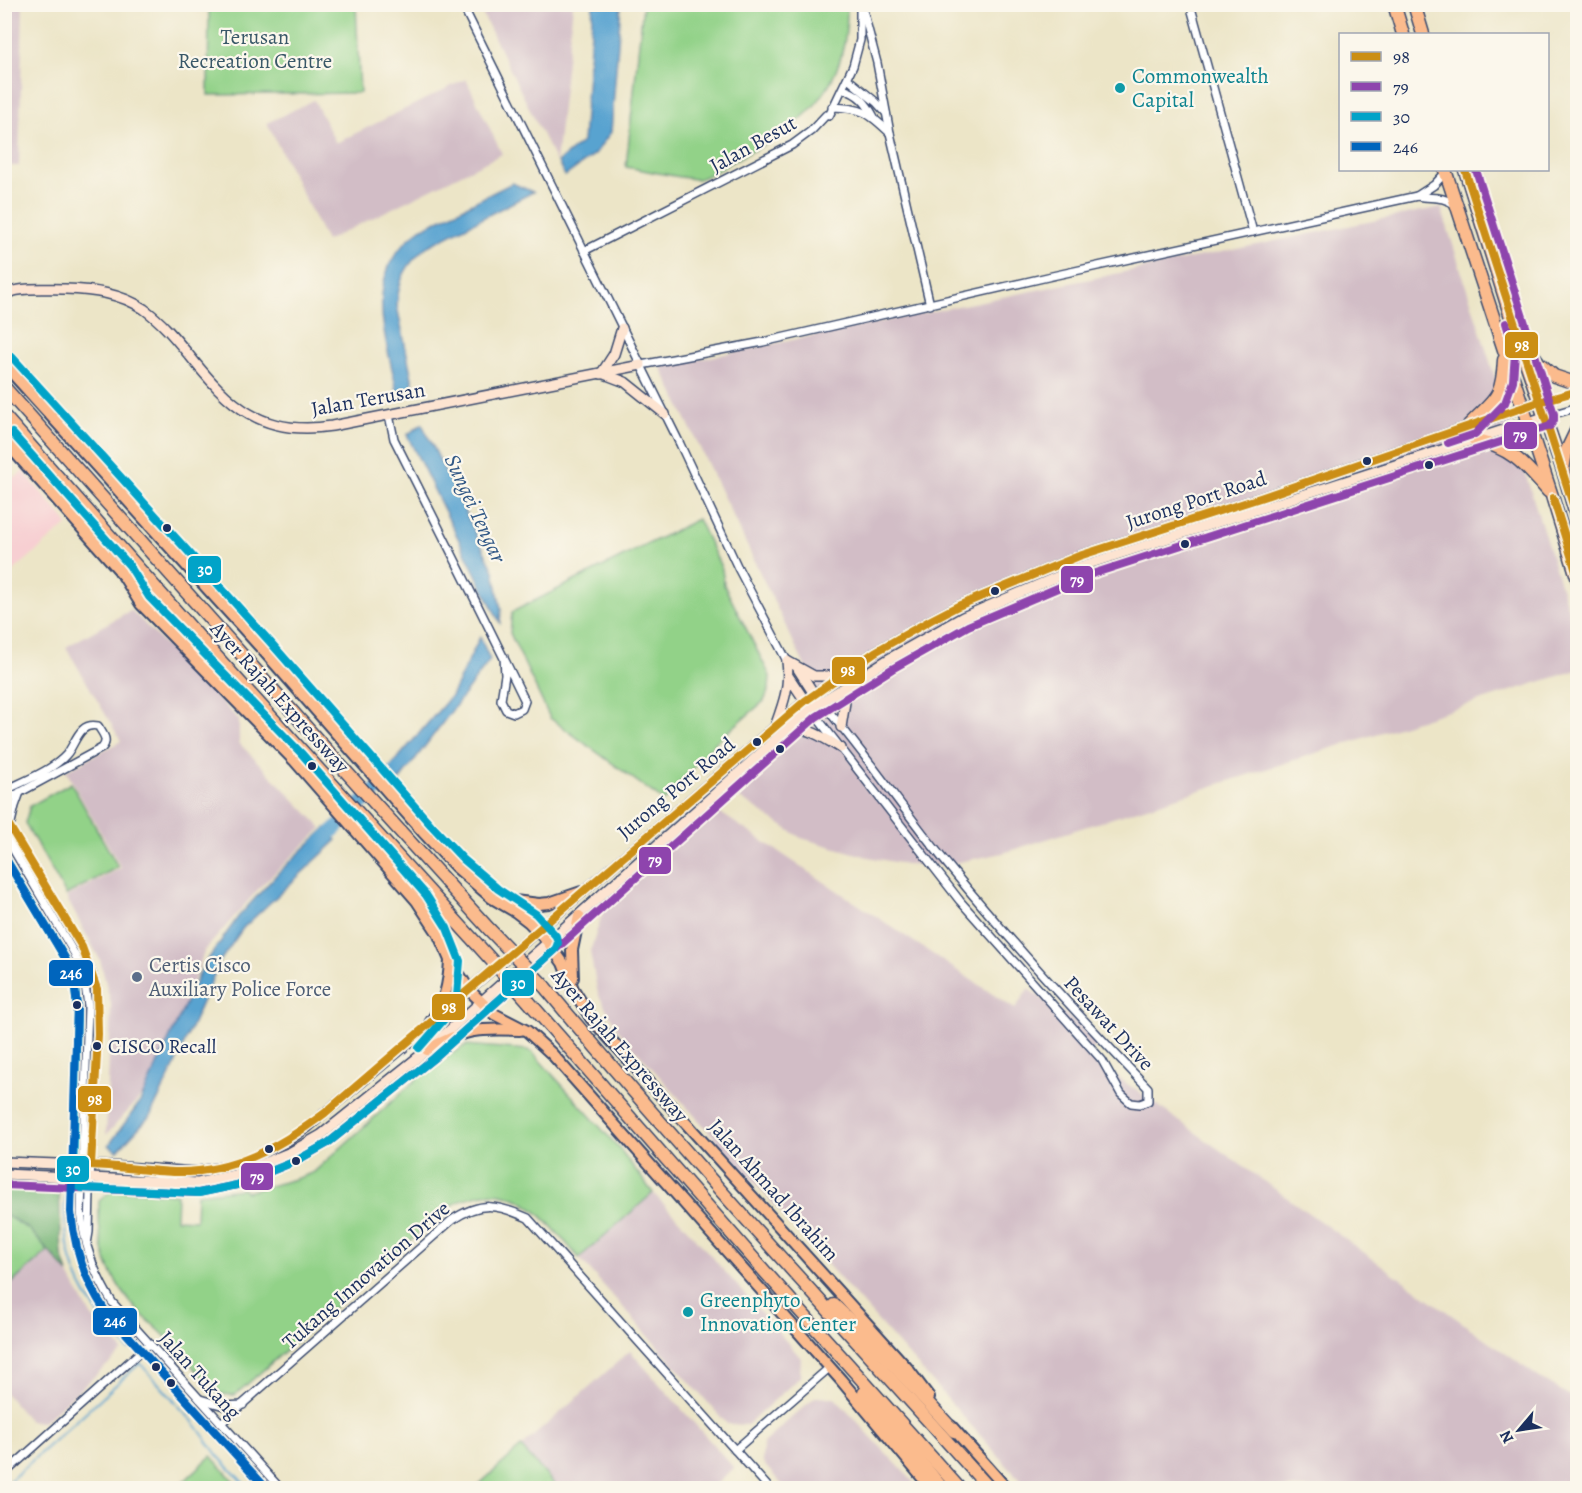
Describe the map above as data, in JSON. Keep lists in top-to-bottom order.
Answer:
{
  "streets": {
    "highway": ["Ayer Rajah Expressway"],
    "main road": ["Jalan Terusan", "Jurong Port Road", "Jalan Ahmad Ibrahim"],
    "street": [
      "Jalan Besut",
      "Pesawat Drive",
      "Tukang Innovation Drive",
      "Jalan Tukang"
    ]
  },
  "crossings": [
    ["Jurong Port Road", "Pesawat Drive"],
    ["Jurong Port Road", "Jalan Ahmad Ibrahim"],
    ["Jurong Port Road", "Jalan Tukang"],
    ["Tukang Innovation Drive", "Jalan Tukang"]
  ],
  "water": ["Sungei Tengar"],
  "parks": ["Terusan Recreation Centre"],
  "places": [
    "Commonwealth Capital",
    "Certis Cisco Auxiliary Police Force",
    "CISCO Recall",
    "Greenphyto Innovation Center"
  ],
  "lines": [
    "transit line 98",
    "transit line 79",
    "transit line 30",
    "transit line 246"
  ],
  "legend": [
    "98",
    "79",
    "30",
    "246"
  ],
  "north": "bottom left"
}
